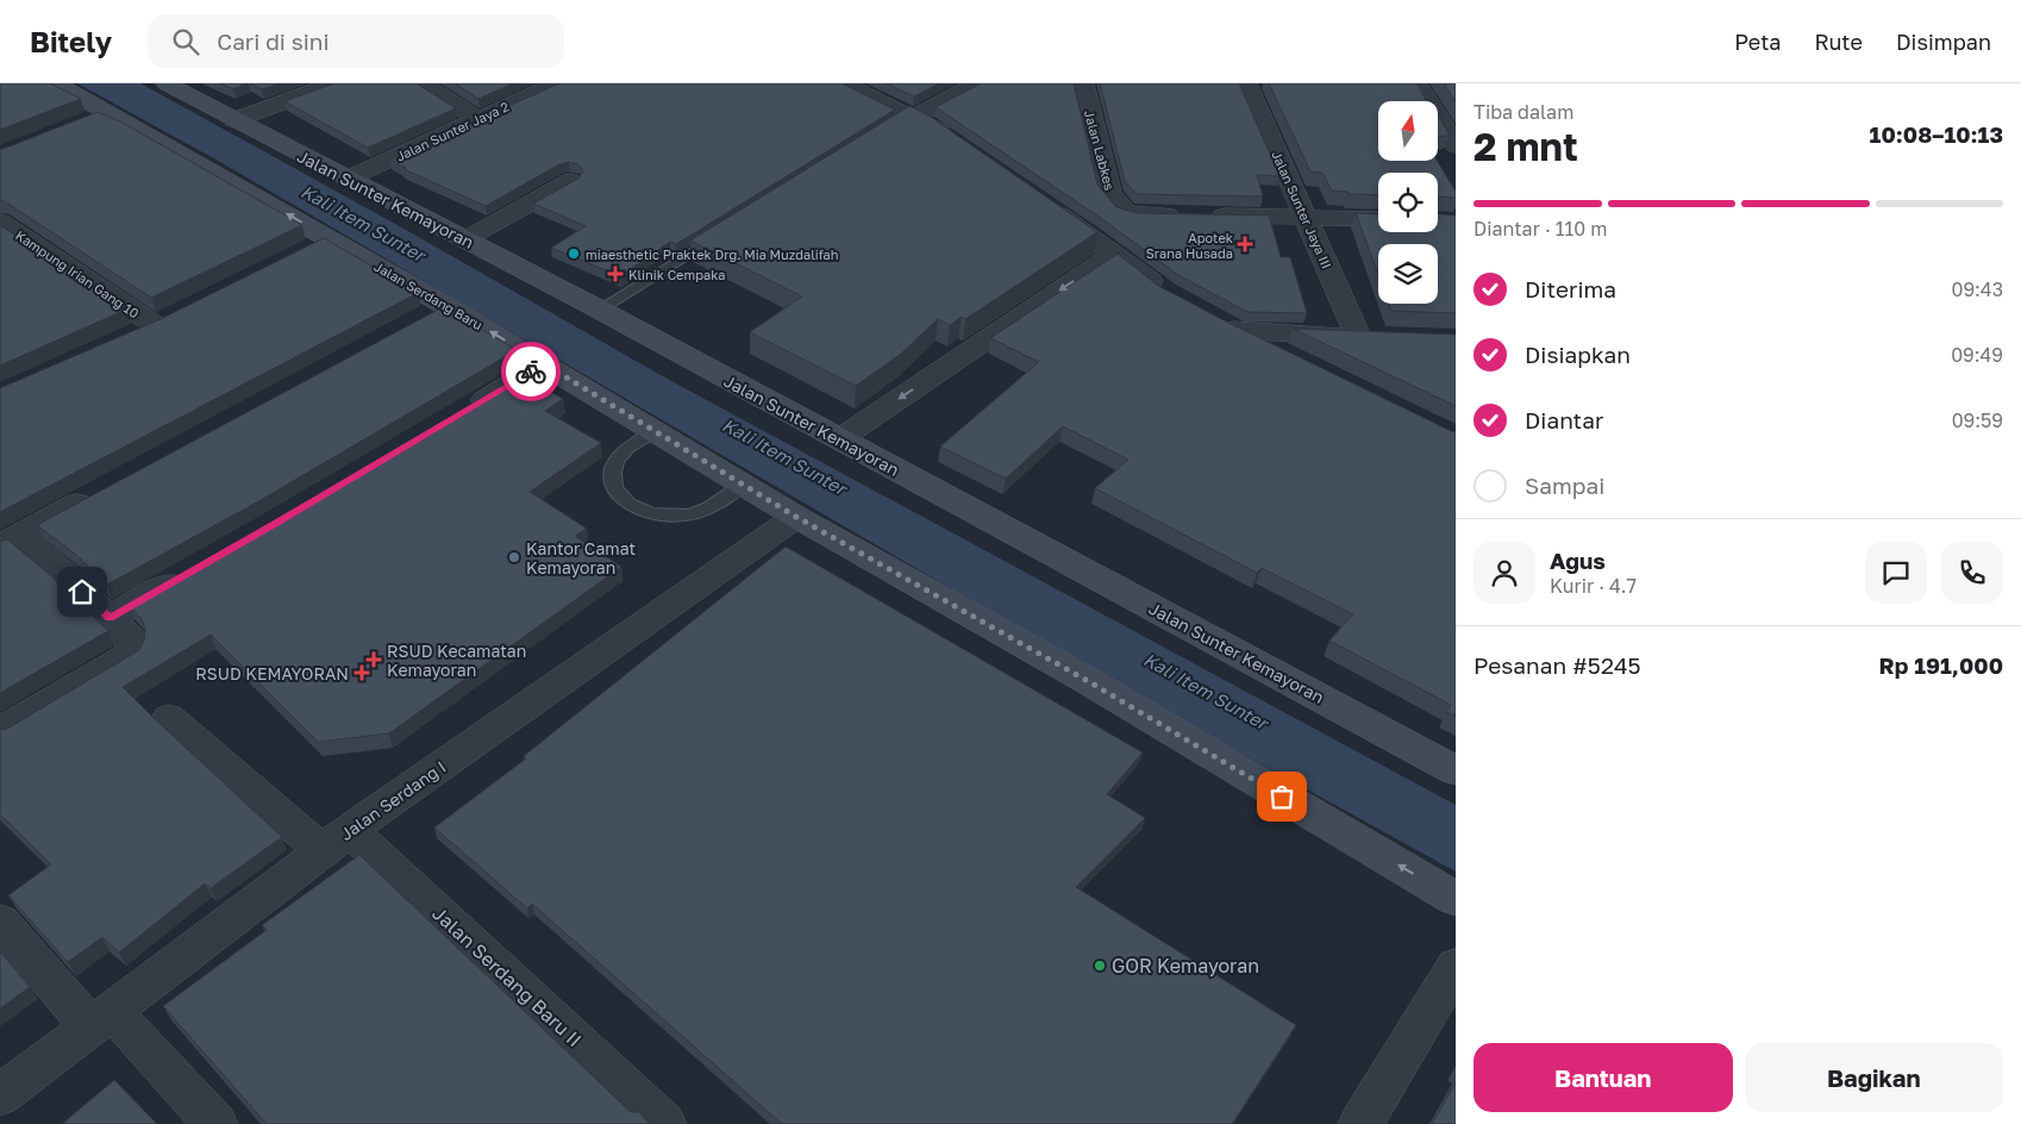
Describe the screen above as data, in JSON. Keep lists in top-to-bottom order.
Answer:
{
  "streets": {
    "main road": ["Jalan Sunter Kemayoran", "Jalan Serdang Baru"],
    "street": [
      "Jalan Sunter Jaya 2",
      "Jalan Labkes",
      "Jalan Sunter Jaya III",
      "Kampung Irian Gang 10",
      "Jalan Serdang I",
      "Jalan Serdang Baru II"
    ]
  },
  "crossings": [
    ["Jalan Sunter Jaya 2", "Jalan Sunter Kemayoran"],
    ["Jalan Labkes", "Jalan Sunter Jaya III"],
    ["Jalan Serdang Baru", "Jalan Serdang I"],
    ["Jalan Serdang I", "Jalan Serdang Baru II"]
  ],
  "one_way": ["Jalan Serdang Baru"],
  "water": ["Kali Item Sunter"],
  "places": {
    "health": [
      "Apotek Srana Husada",
      "Klinik Cempaka",
      "RSUD Kecamatan Kemayoran",
      "RSUD KEMAYORAN"
    ],
    "other": ["miaesthetic Praktek Drg. Mia Muzdalifah", "Kantor Camat Kemayoran", "GOR Kemayoran"]
  },
  "north": "top",
  "page": {
    "header": "Bitely",
    "search": "Cari di sini",
    "nav": ["Peta", "Rute", "Disimpan"],
    "heading": ["2 mnt", "Tiba dalam", "10:08–10:13"],
    "panel": [
      "Agus",
      "Kurir · 4.7",
      "Pesanan #5245",
      "Rp 191,000"
    ],
    "bar": "Diantar · 110 m",
    "list": [
      ["Diterima", "09:43"],
      ["Disiapkan", "09:49"],
      ["Diantar", "09:59"],
      "Sampai"
    ],
    "buttons": ["Bantuan", "Bagikan"]
  }
}
